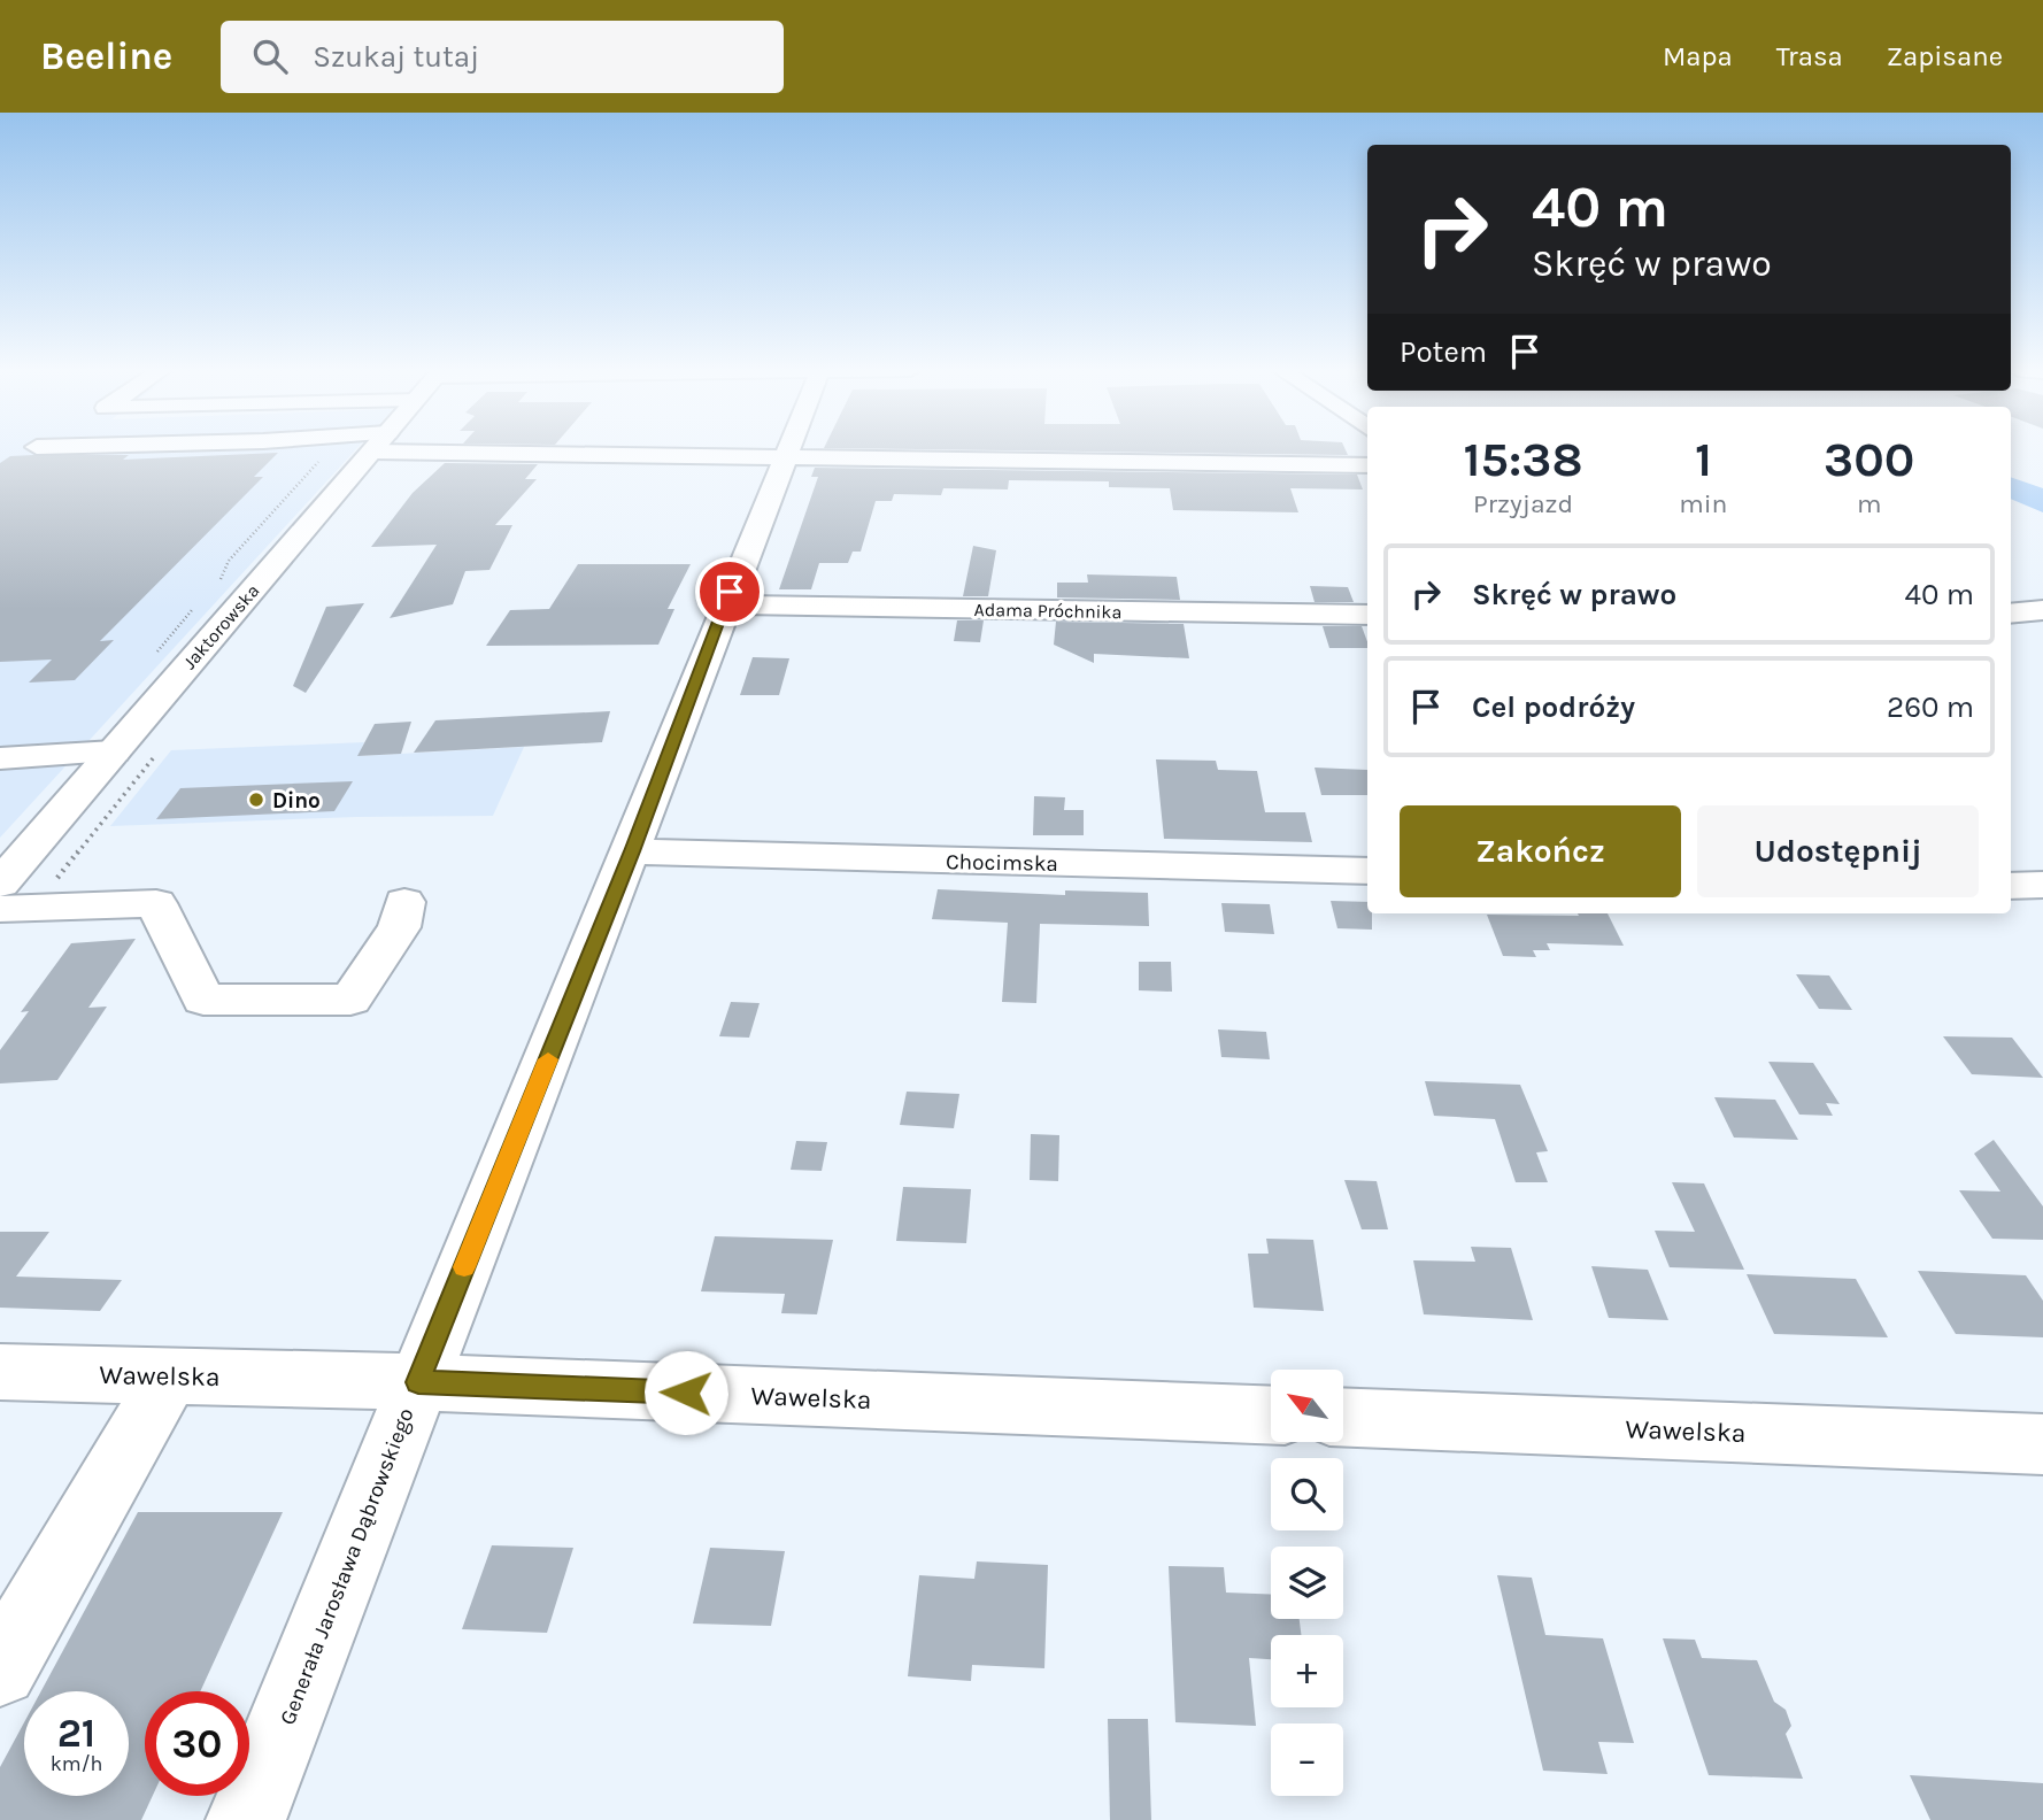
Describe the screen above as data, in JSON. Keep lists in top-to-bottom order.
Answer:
{
  "streets": {
    "street": [
      "Adama Próchnika",
      "Jaktorowska",
      "Chocimska",
      "Wawelska",
      "Generała Jarosława Dąbrowskiego"
    ]
  },
  "crossings": [
    ["Adama Próchnika", "Generała Jarosława Dąbrowskiego"],
    ["Chocimska", "Generała Jarosława Dąbrowskiego"],
    ["Wawelska", "Generała Jarosława Dąbrowskiego"]
  ],
  "places": ["Dino"],
  "north": "top left",
  "page": {
    "header": "Beeline",
    "search": "Szukaj tutaj",
    "nav": ["Mapa", "Trasa", "Zapisane"],
    "turn": ["40 m", "Skręć w prawo"],
    "then": "Potem",
    "eta": [
      "15:38",
      "Przyjazd",
      "1",
      "min",
      "300",
      "m"
    ],
    "list": [
      {
        "name": "Skręć w prawo",
        "value": "40 m"
      },
      {
        "name": "Cel podróży",
        "value": "260 m"
      }
    ],
    "buttons": ["Zakończ", "Udostępnij"],
    "map_buttons": ["+", "−"],
    "speed": "21 km/h",
    "limit": "30"
  }
}
